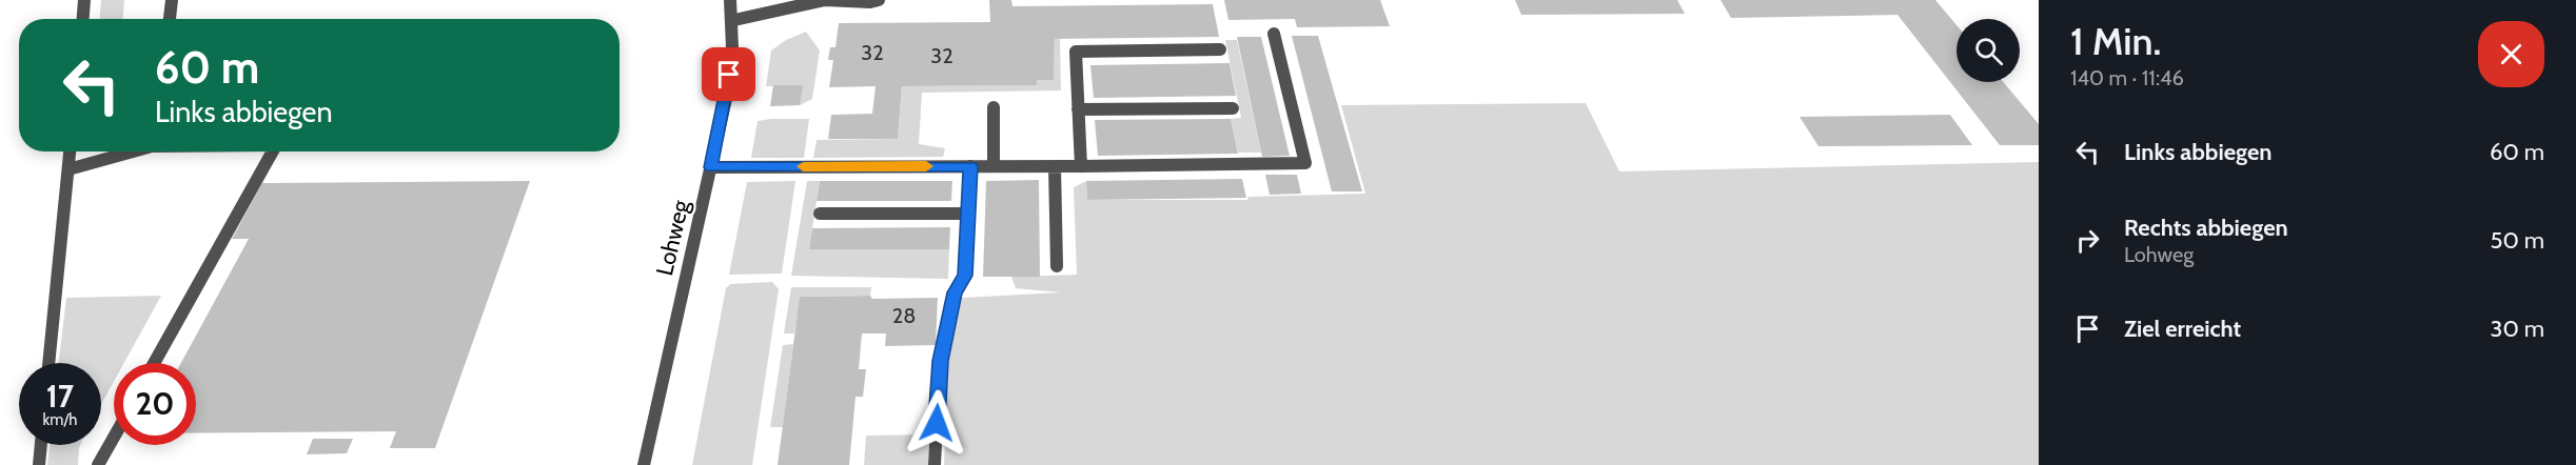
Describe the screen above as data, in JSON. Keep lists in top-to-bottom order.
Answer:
{
  "streets": {
    "street": ["Lohweg"]
  },
  "house_numbers": ["32", "32", "28"],
  "page": {
    "heading": ["1 Min.", "140 m · 11:46"],
    "turn": ["60 m", "Links abbiegen"],
    "list": [
      {
        "name": "Links abbiegen",
        "value": "60 m"
      },
      {
        "name": "Rechts abbiegen",
        "note": "Lohweg",
        "value": "50 m"
      },
      {
        "name": "Ziel erreicht",
        "value": "30 m"
      }
    ],
    "speed": "17 km/h",
    "limit": "20"
  }
}
